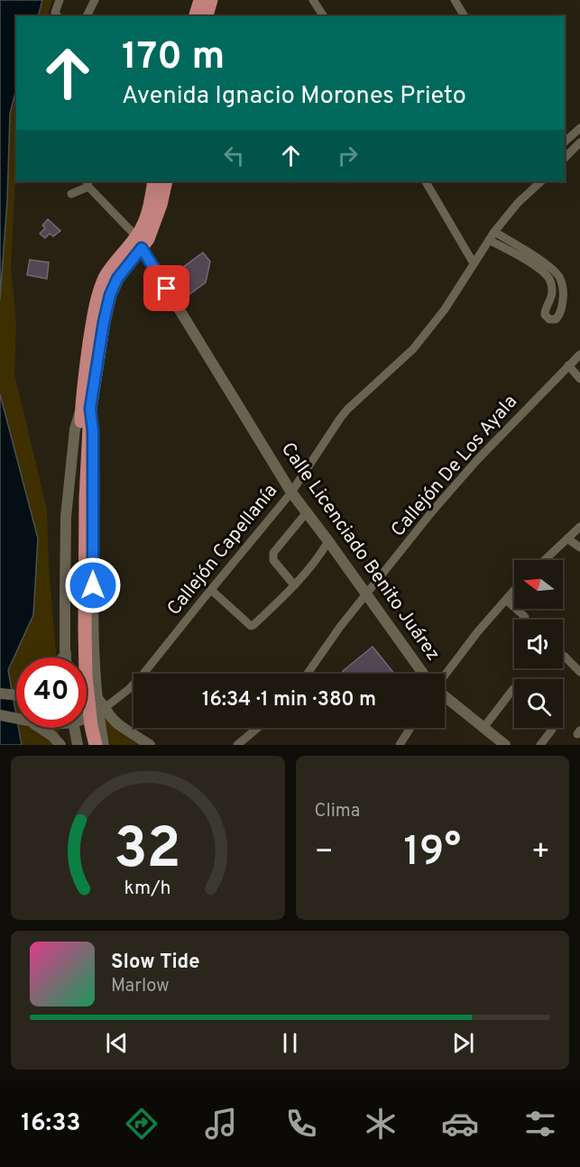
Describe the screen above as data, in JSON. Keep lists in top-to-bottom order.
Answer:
{
  "streets": {
    "street": ["Callejón De Los Ayala", "Callejón Capellanía", "Calle Licenciado Benito Juárez"]
  },
  "crossings": [
    ["Callejón De Los Ayala", "Calle Licenciado Benito Juárez"],
    ["Callejón Capellanía", "Calle Licenciado Benito Juárez"]
  ],
  "north": "left",
  "page": {
    "turn": ["170 m", "Avenida Ignacio Morones Prieto"],
    "limit": "40",
    "trip": "16:34 · 1 min · 380 m",
    "tile": "Clima",
    "heat": ["−", "19°", "+"],
    "song": ["Slow Tide", "Marlow"],
    "tabs": "16:33",
    "gauge": ["32", "km/h"]
  }
}
